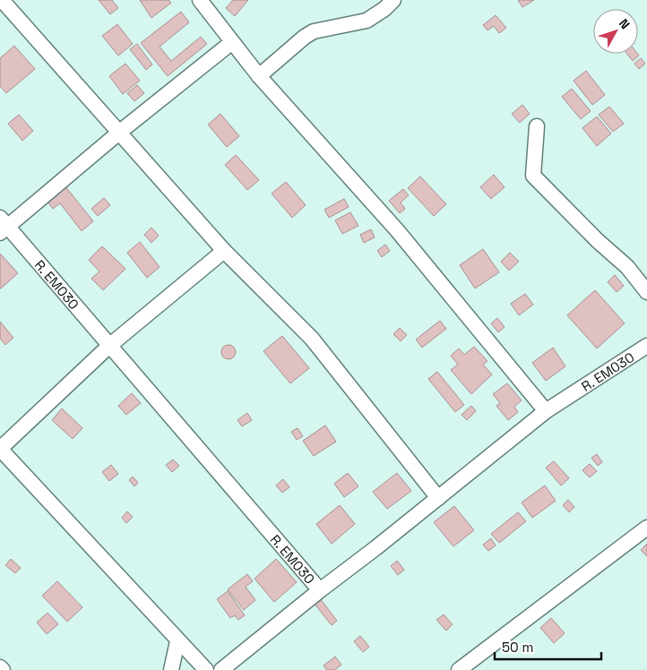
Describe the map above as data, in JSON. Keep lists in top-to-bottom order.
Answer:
{
  "streets": {
    "street": ["R. EM030"]
  },
  "scale_bar": "50 m",
  "north": "top right"
}
